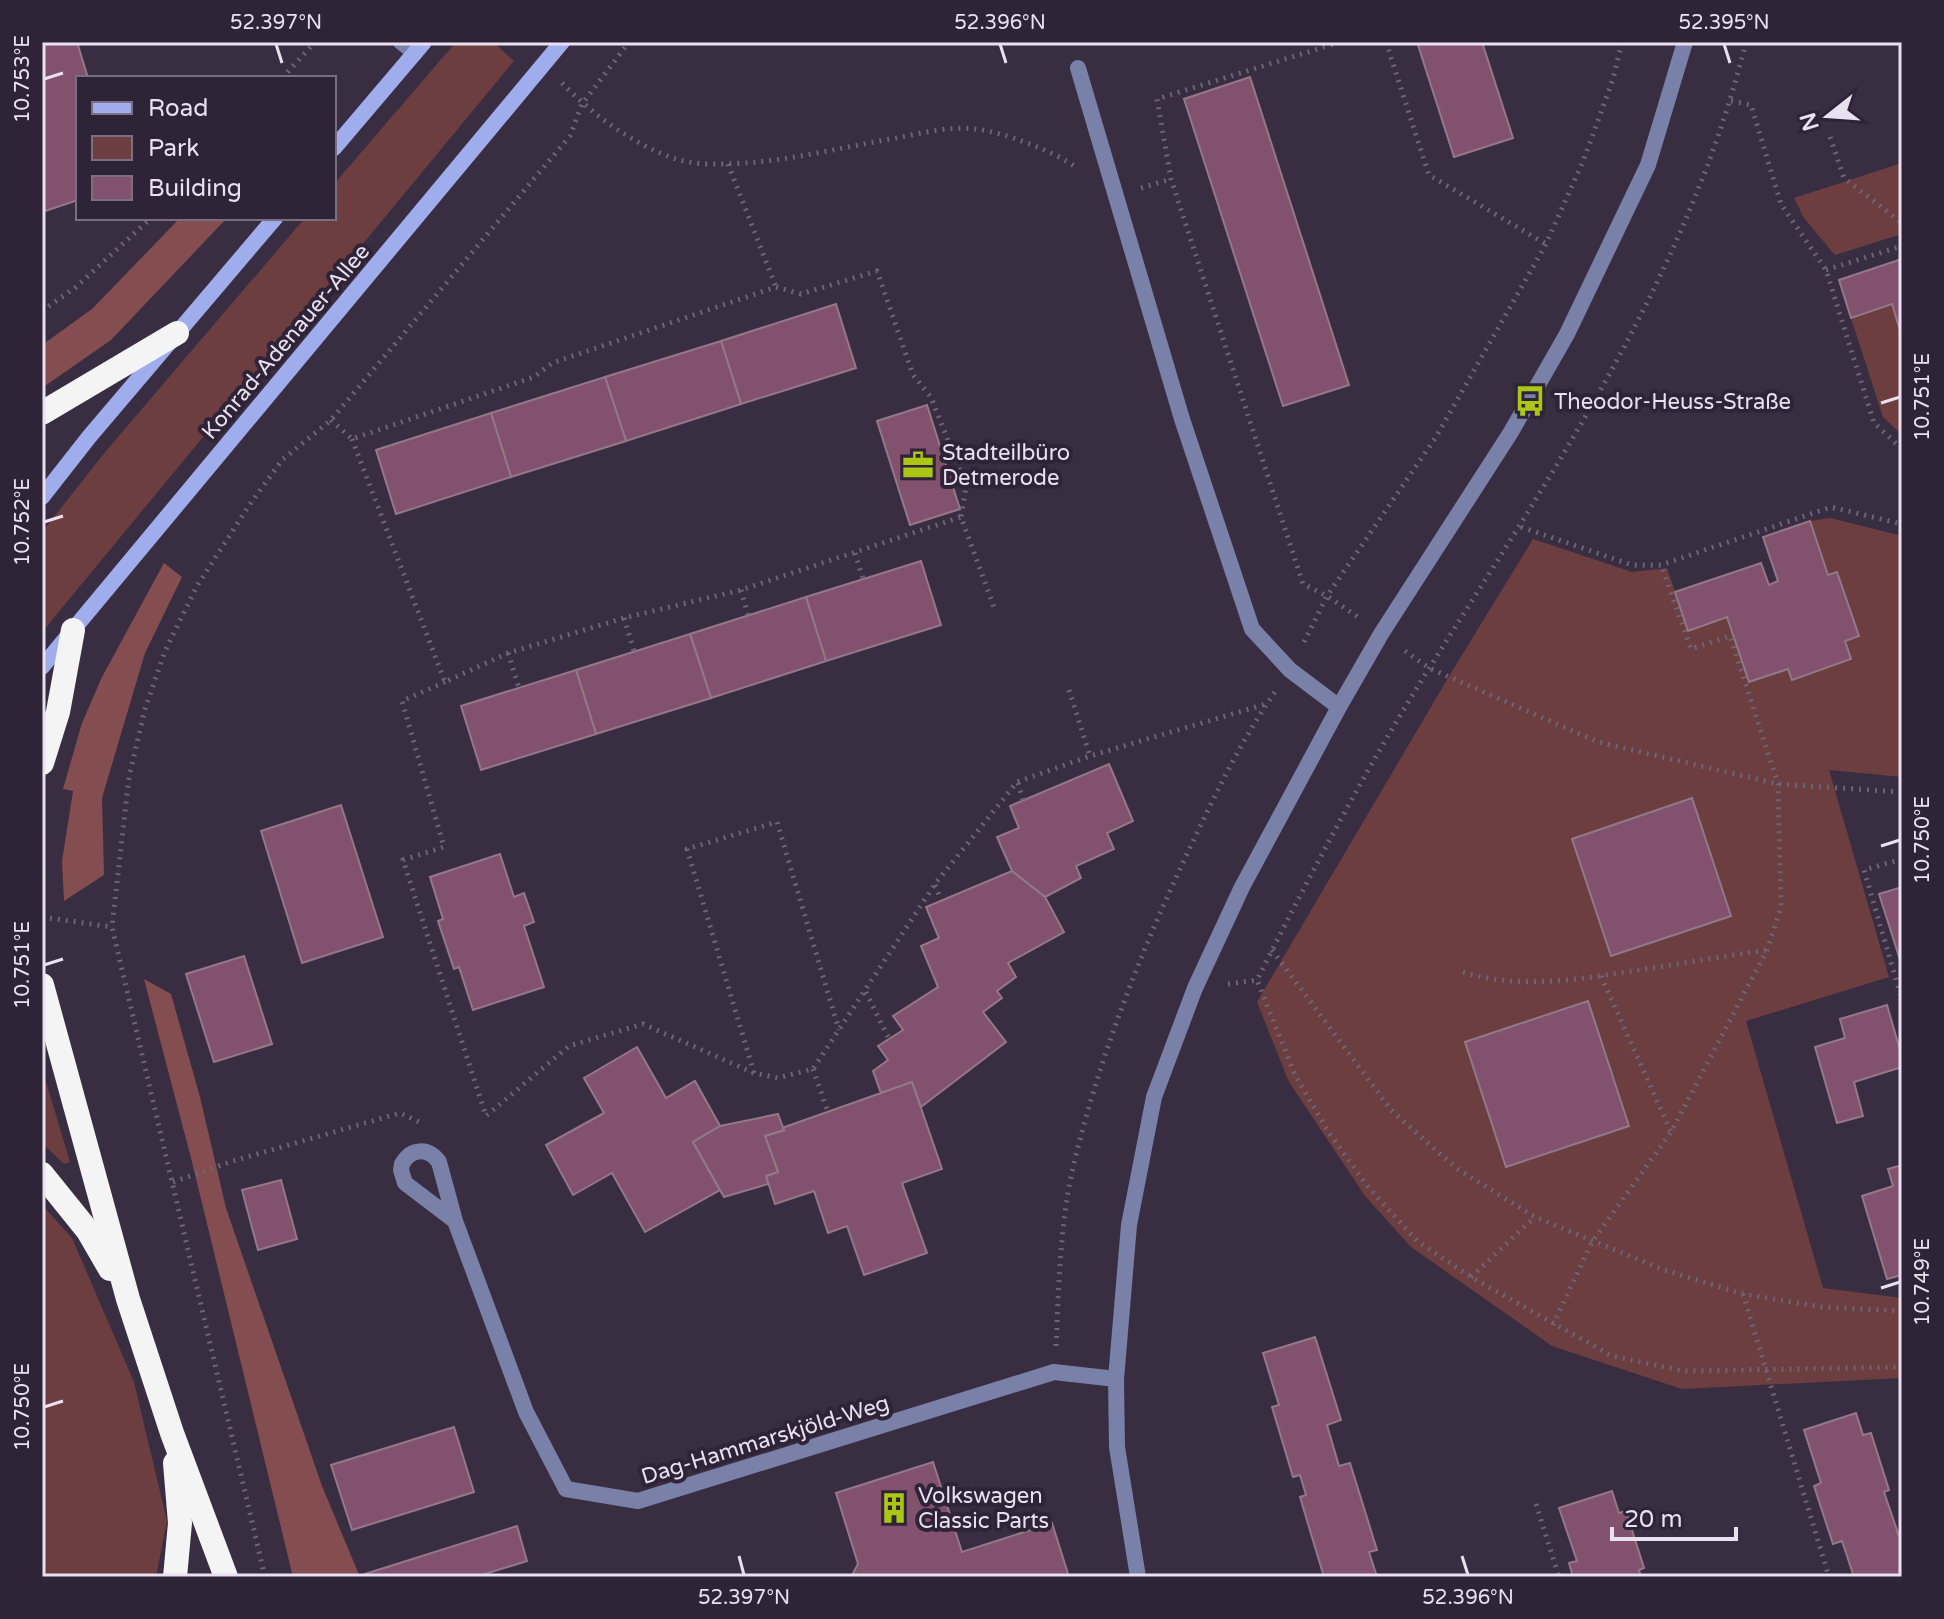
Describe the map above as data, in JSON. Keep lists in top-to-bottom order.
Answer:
{
  "streets": {
    "street": ["Konrad-Adenauer-Allee", "Dag-Hammarskjöld-Weg"]
  },
  "places": {
    "bus stop": ["Theodor-Heuss-Straße"],
    "office": ["Stadteilbüro Detmerode"],
    "building": ["Volkswagen Classic Parts"]
  },
  "legend": ["Road", "Park", "Building"],
  "scale_bar": "20 m",
  "north": "left",
  "coordinates": [
    "52.397°N",
    "52.396°N",
    "52.395°N",
    "10.753°E",
    "10.751°E",
    "10.752°E",
    "10.750°E",
    "10.749°E"
  ]
}
